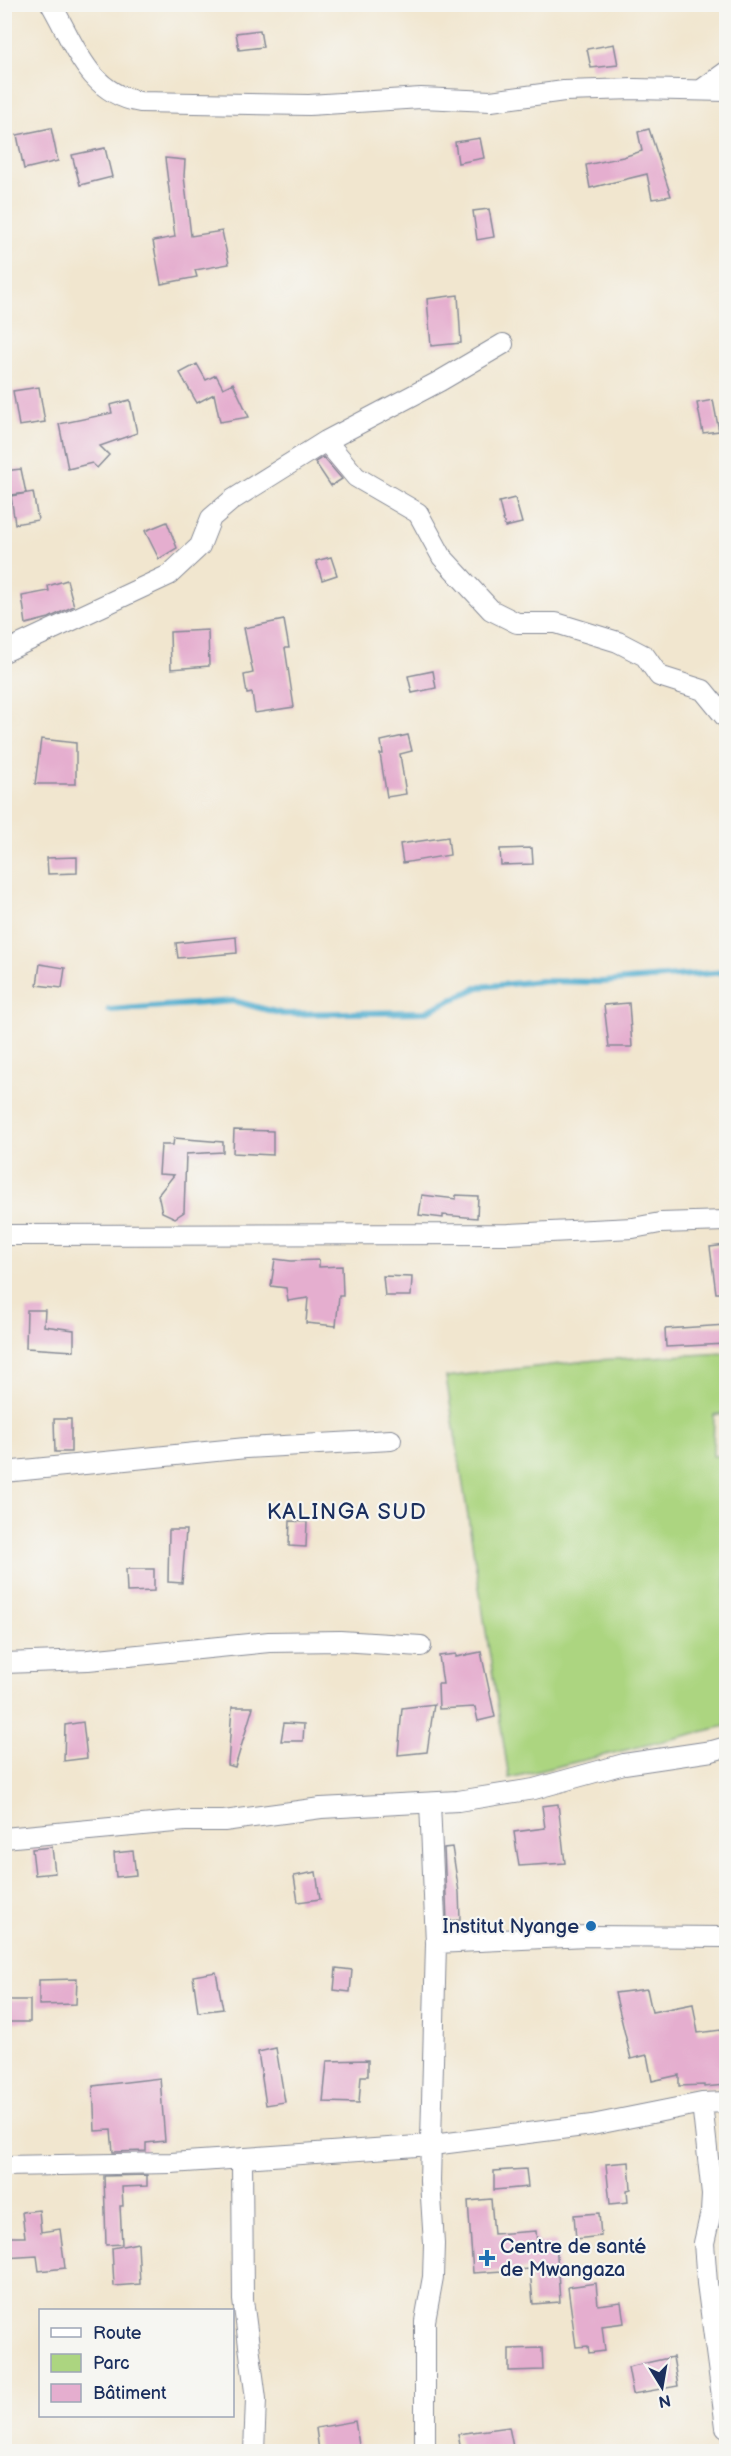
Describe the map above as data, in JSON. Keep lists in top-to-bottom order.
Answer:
{
  "districts": ["KALINGA SUD"],
  "places": {
    "other": ["Institut Nyange"],
    "health": ["Centre de santé de Mwangaza"]
  },
  "legend": ["Route", "Parc", "Bâtiment"],
  "north": "bottom"
}
